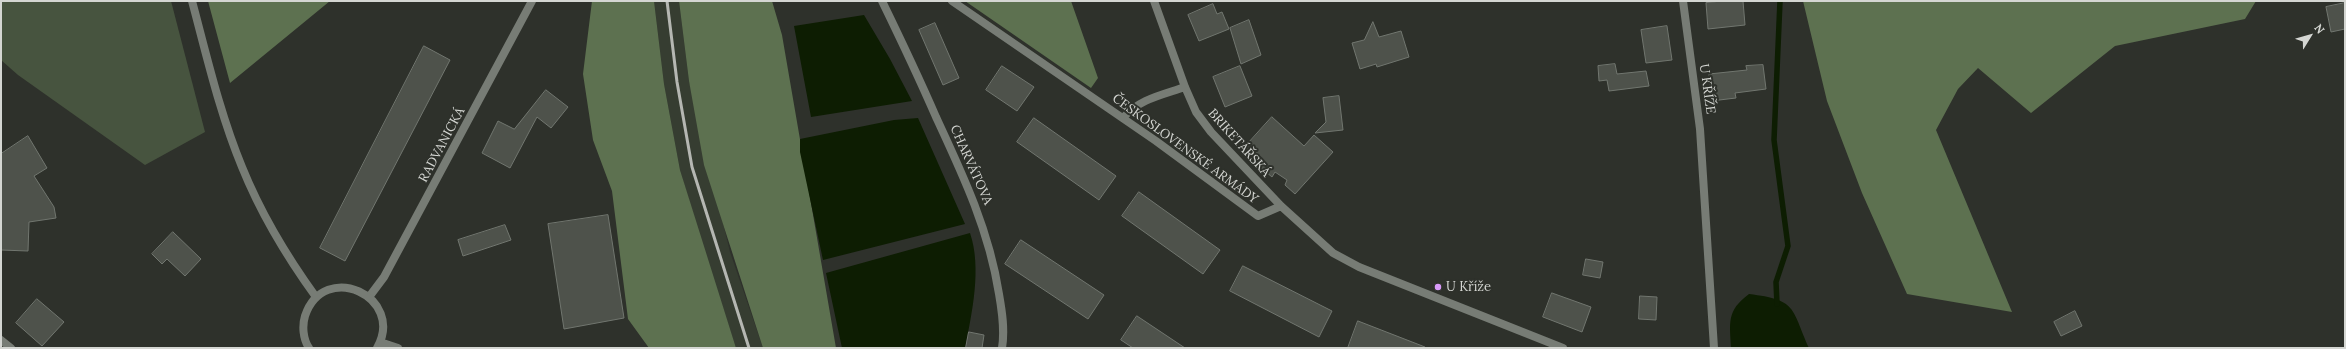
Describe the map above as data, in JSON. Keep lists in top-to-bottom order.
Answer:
{
  "streets": {
    "street": [
      "U KŘÍŽE",
      "BRIKETÁŘSKÁ",
      "RADVANICKÁ",
      "ČESKOSLOVENSKÉ ARMÁDY",
      "CHARVÁTOVA"
    ]
  },
  "crossings": [
    ["BRIKETÁŘSKÁ", "ČESKOSLOVENSKÉ ARMÁDY"]
  ],
  "places": ["U Kříže"],
  "north": "top right"
}
